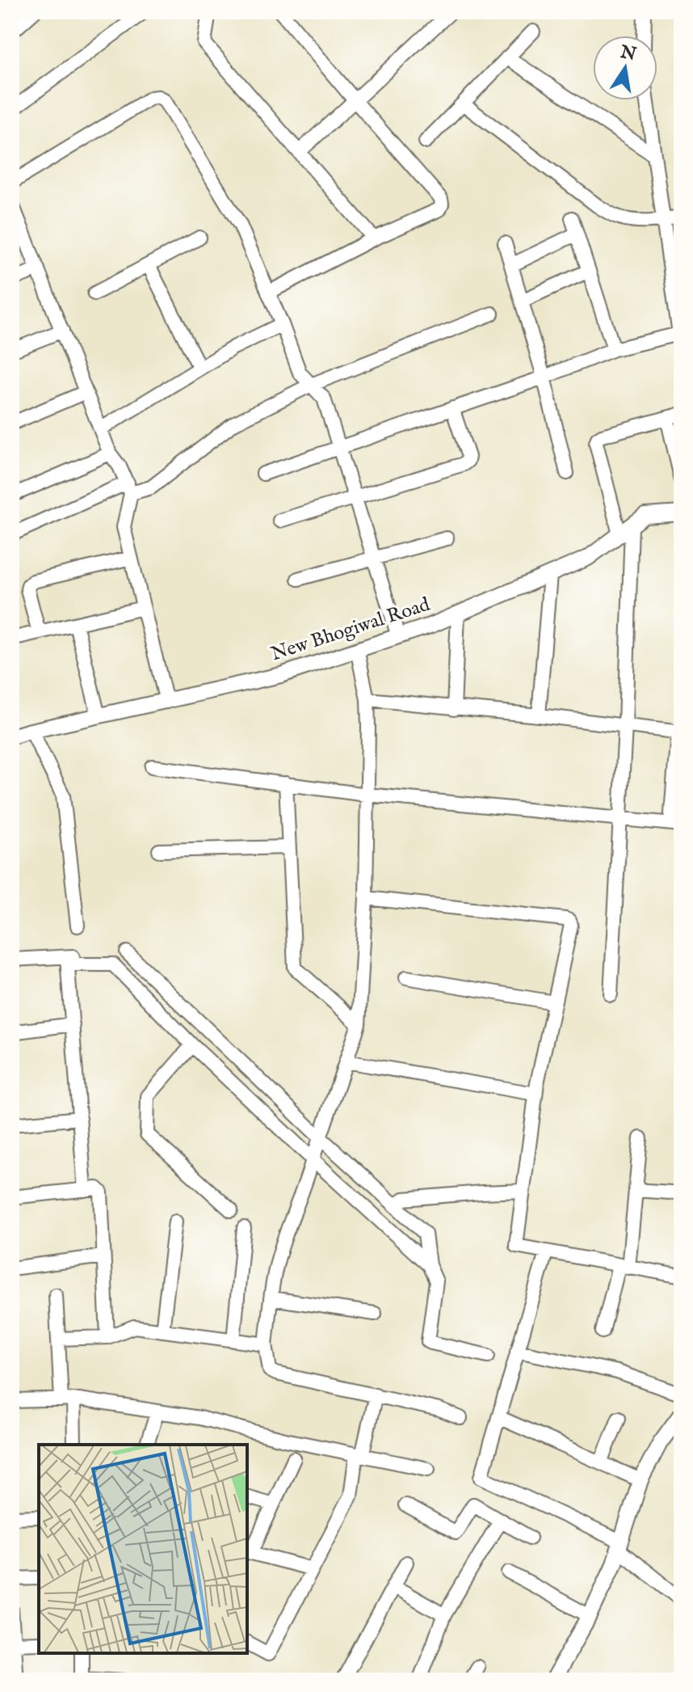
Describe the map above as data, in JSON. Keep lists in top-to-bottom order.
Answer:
{
  "streets": {
    "street": ["New Bhogiwal Road"]
  },
  "north": "top"
}
